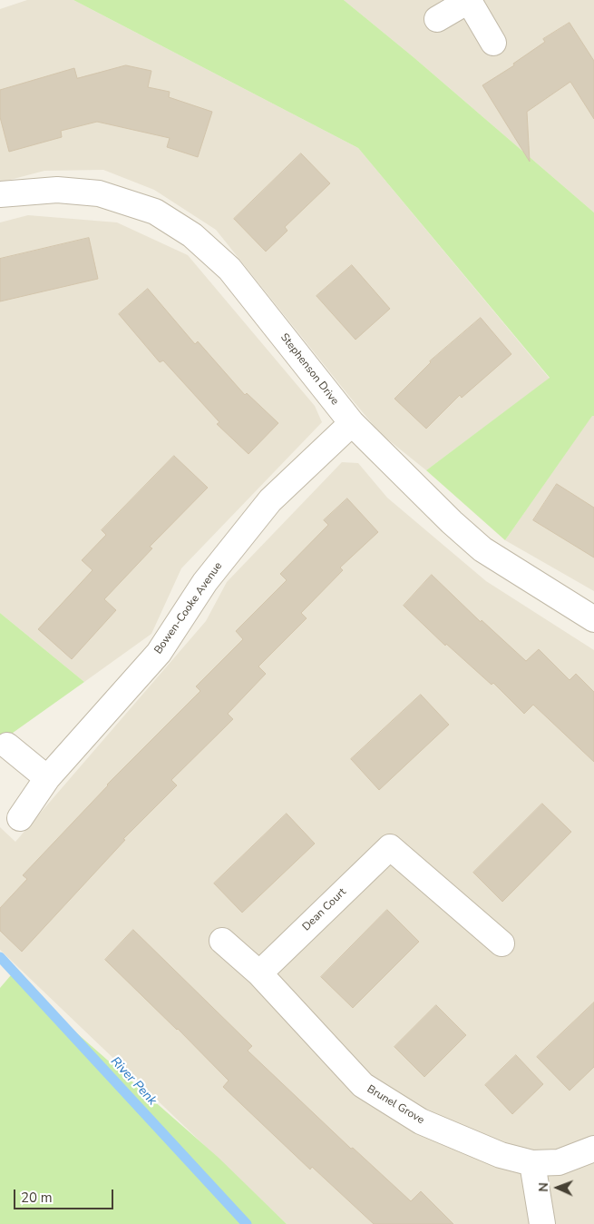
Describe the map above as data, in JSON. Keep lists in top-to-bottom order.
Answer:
{
  "streets": {
    "street": [
      "Stephenson Drive",
      "Bowen-Cooke Avenue",
      "Dean Court",
      "Brunel Grove"
    ]
  },
  "crossings": [
    ["Stephenson Drive", "Bowen-Cooke Avenue"],
    ["Dean Court", "Brunel Grove"]
  ],
  "water": ["River Penk"],
  "scale_bar": "20 m",
  "north": "left"
}
